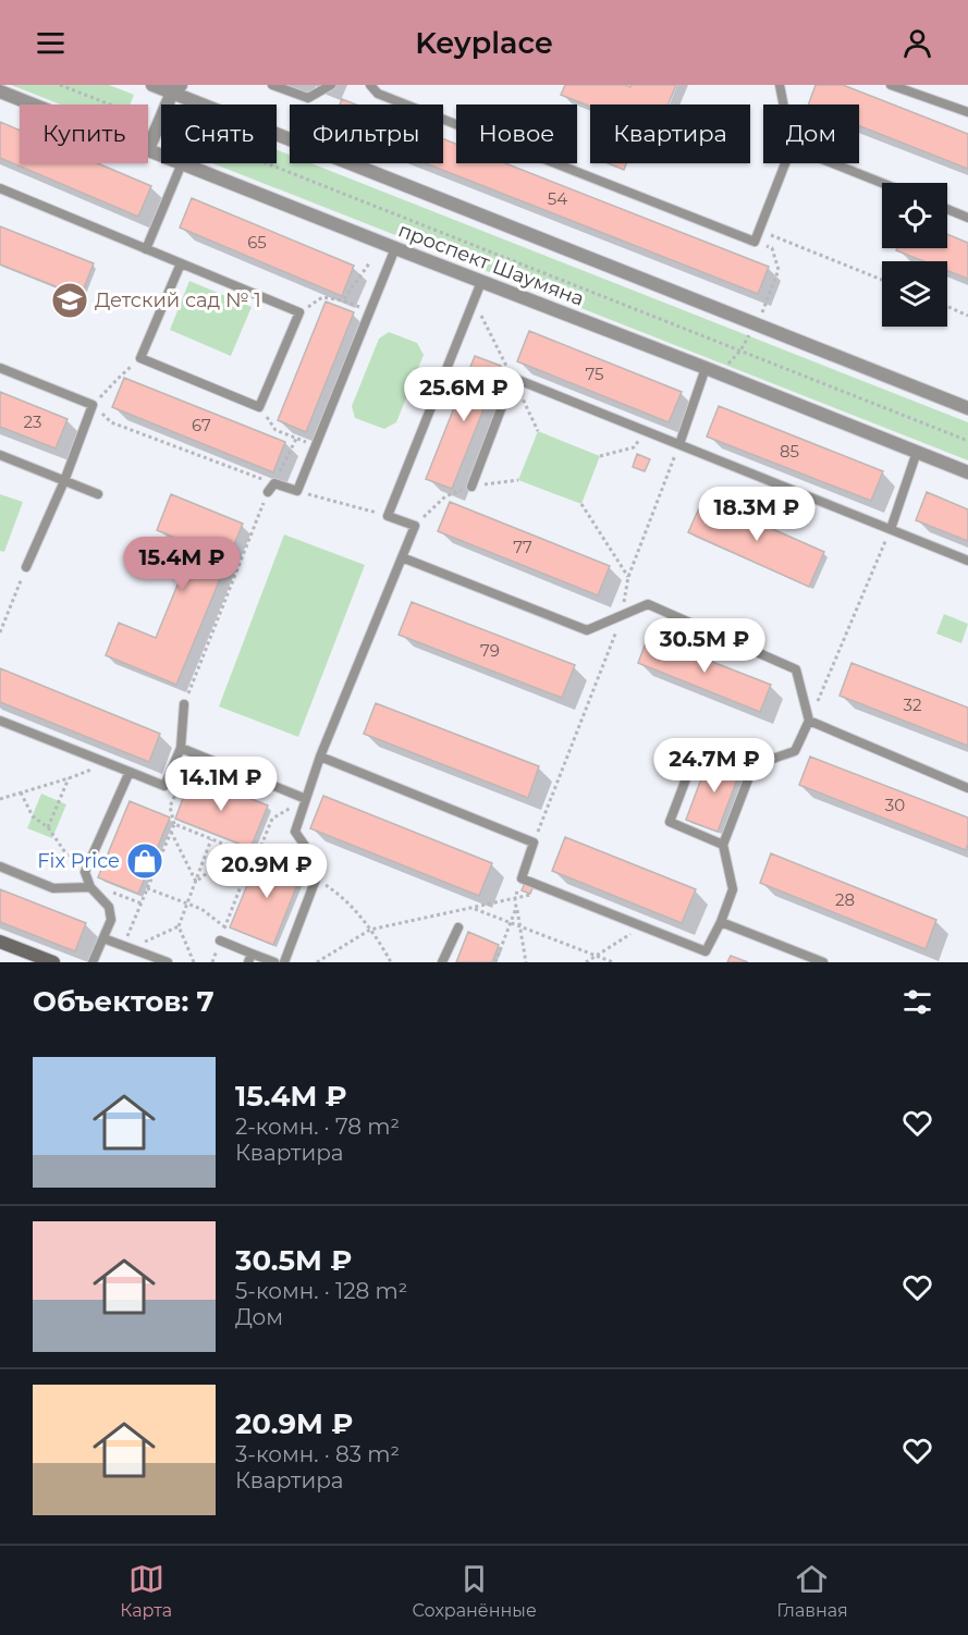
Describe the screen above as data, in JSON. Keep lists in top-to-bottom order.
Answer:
{
  "streets": {
    "street": ["проспект Шаумяна"]
  },
  "places": {
    "school or university": ["Детский сад № 1"],
    "shop": ["Fix Price"]
  },
  "house_numbers": [
    "54",
    "65",
    "75",
    "23",
    "67",
    "85",
    "77",
    "79",
    "32",
    "30",
    "28"
  ],
  "page": {
    "header": "Keyplace",
    "chip": [
      "Купить",
      "Снять",
      "Фильтры",
      "Новое",
      "Квартира",
      "Дом"
    ],
    "price": [
      "25.6M ₽",
      "18.3M ₽",
      "15.4M ₽",
      "30.5M ₽",
      "24.7M ₽",
      "14.1M ₽",
      "20.9M ₽"
    ],
    "heading": "Объектов: 7",
    "list": [
      {
        "name": "15.4M ₽",
        "note": "2-комн. · 78 m² · Квартира"
      },
      {
        "name": "30.5M ₽",
        "note": "5-комн. · 128 m² · Дом"
      },
      {
        "name": "20.9M ₽",
        "note": "3-комн. · 83 m² · Квартира"
      }
    ],
    "tabs": ["Карта", "Сохранённые", "Главная"]
  }
}
